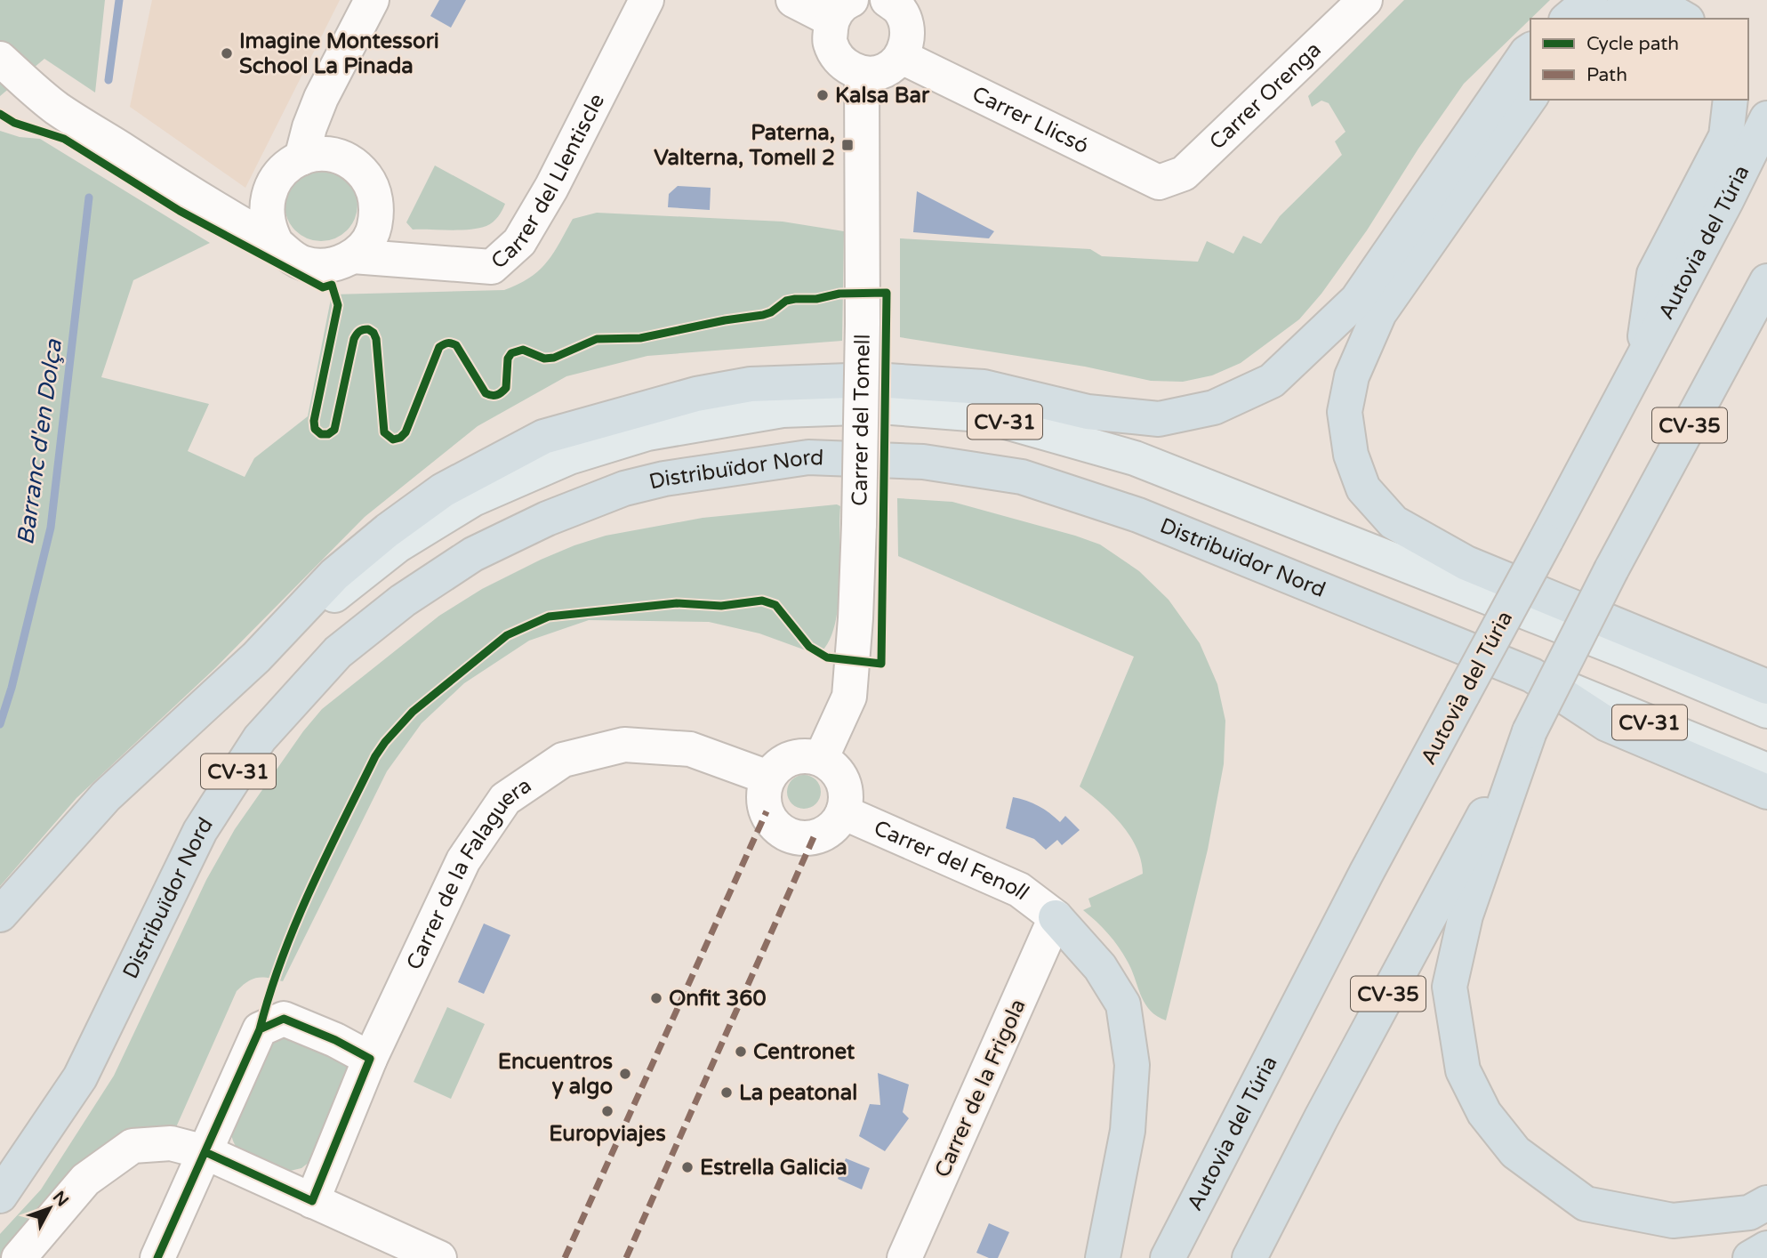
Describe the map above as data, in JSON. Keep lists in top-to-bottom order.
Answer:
{
  "streets": {
    "highway": [
      "Autovia del Túria",
      "CV-31",
      "CV-35",
      "Distribuïdor Nord"
    ],
    "street": [
      "Carrer Orenga",
      "Carrer Llicsó",
      "Carrer del Llentiscle",
      "Carrer del Tomell",
      "Carrer del Fenoll",
      "Carrer de la Falaguera",
      "Carrer de la Frigola"
    ]
  },
  "crossings": [
    ["Carrer Orenga", "Carrer Llicsó"],
    ["Carrer del Tomell", "Carrer del Fenoll"],
    ["Carrer del Tomell", "Carrer de la Falaguera"],
    ["Carrer del Fenoll", "Carrer de la Falaguera"],
    ["Carrer del Fenoll", "Carrer de la Frigola"]
  ],
  "water": ["Barranc d'en Dolça"],
  "places": {
    "other": [
      "Imagine Montessori School La Pinada",
      "Kalsa Bar",
      "Onfit 360",
      "Centronet",
      "Encuentros y algo",
      "La peatonal",
      "Europviajes",
      "Estrella Galicia"
    ],
    "transit": ["Paterna, Valterna, Tomell 2"]
  },
  "legend": ["Cycle path", "Path"],
  "north": "top right"
}
